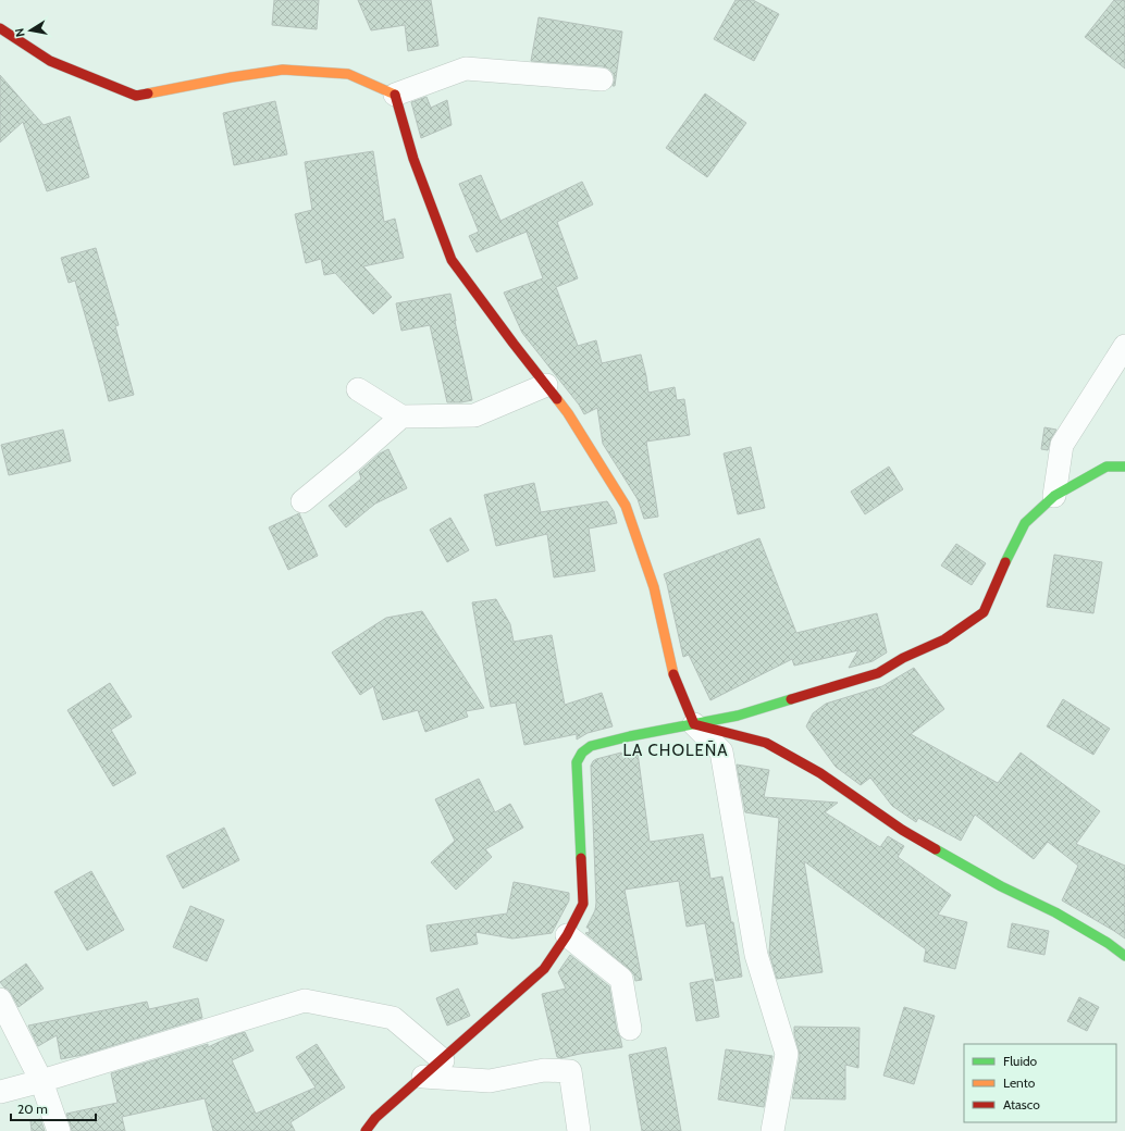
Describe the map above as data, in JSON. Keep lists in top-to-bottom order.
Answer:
{
  "districts": ["LA CHOLEÑA"],
  "legend": ["Fluido", "Lento", "Atasco"],
  "scale_bar": "20 m",
  "north": "left"
}
